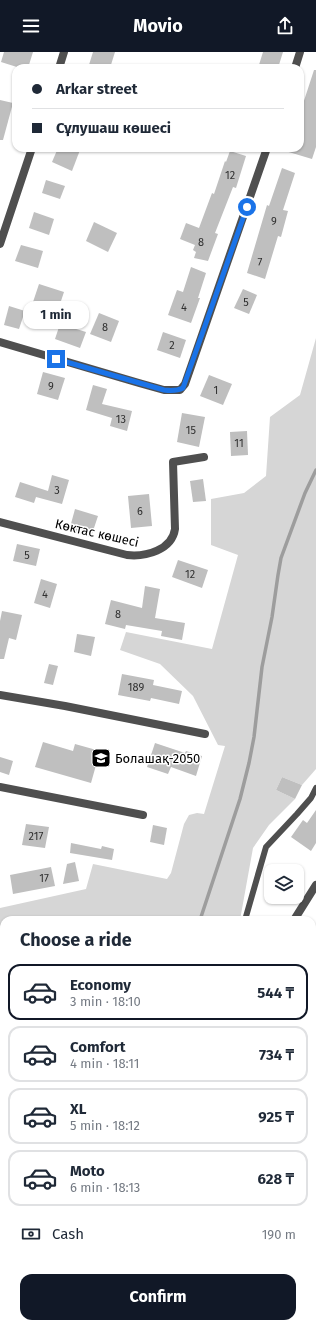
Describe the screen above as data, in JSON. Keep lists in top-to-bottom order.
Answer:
{
  "streets": {
    "street": ["Көктас көшесі"]
  },
  "places": {
    "school or university": ["Болашақ-2050"]
  },
  "house_numbers": [
    "12",
    "9",
    "8",
    "7",
    "5",
    "4",
    "8",
    "2",
    "9",
    "1",
    "13",
    "15",
    "11",
    "3",
    "6",
    "5",
    "12",
    "4",
    "8",
    "189",
    "217",
    "17"
  ],
  "page": {
    "header": "Movio",
    "banner": ["Arkar street", "Сұлушаш көшесі"],
    "bubble": "1 min",
    "heading": "Choose a ride",
    "list": [
      {
        "name": "Economy",
        "note": "3 min · 18:10",
        "value": "544 ₸"
      },
      {
        "name": "Comfort",
        "note": "4 min · 18:11",
        "value": "734 ₸"
      },
      {
        "name": "XL",
        "note": "5 min · 18:12",
        "value": "925 ₸"
      },
      {
        "name": "Moto",
        "note": "6 min · 18:13",
        "value": "628 ₸"
      }
    ],
    "pay": ["Cash", "190 m"],
    "buttons": "Confirm"
  }
}
